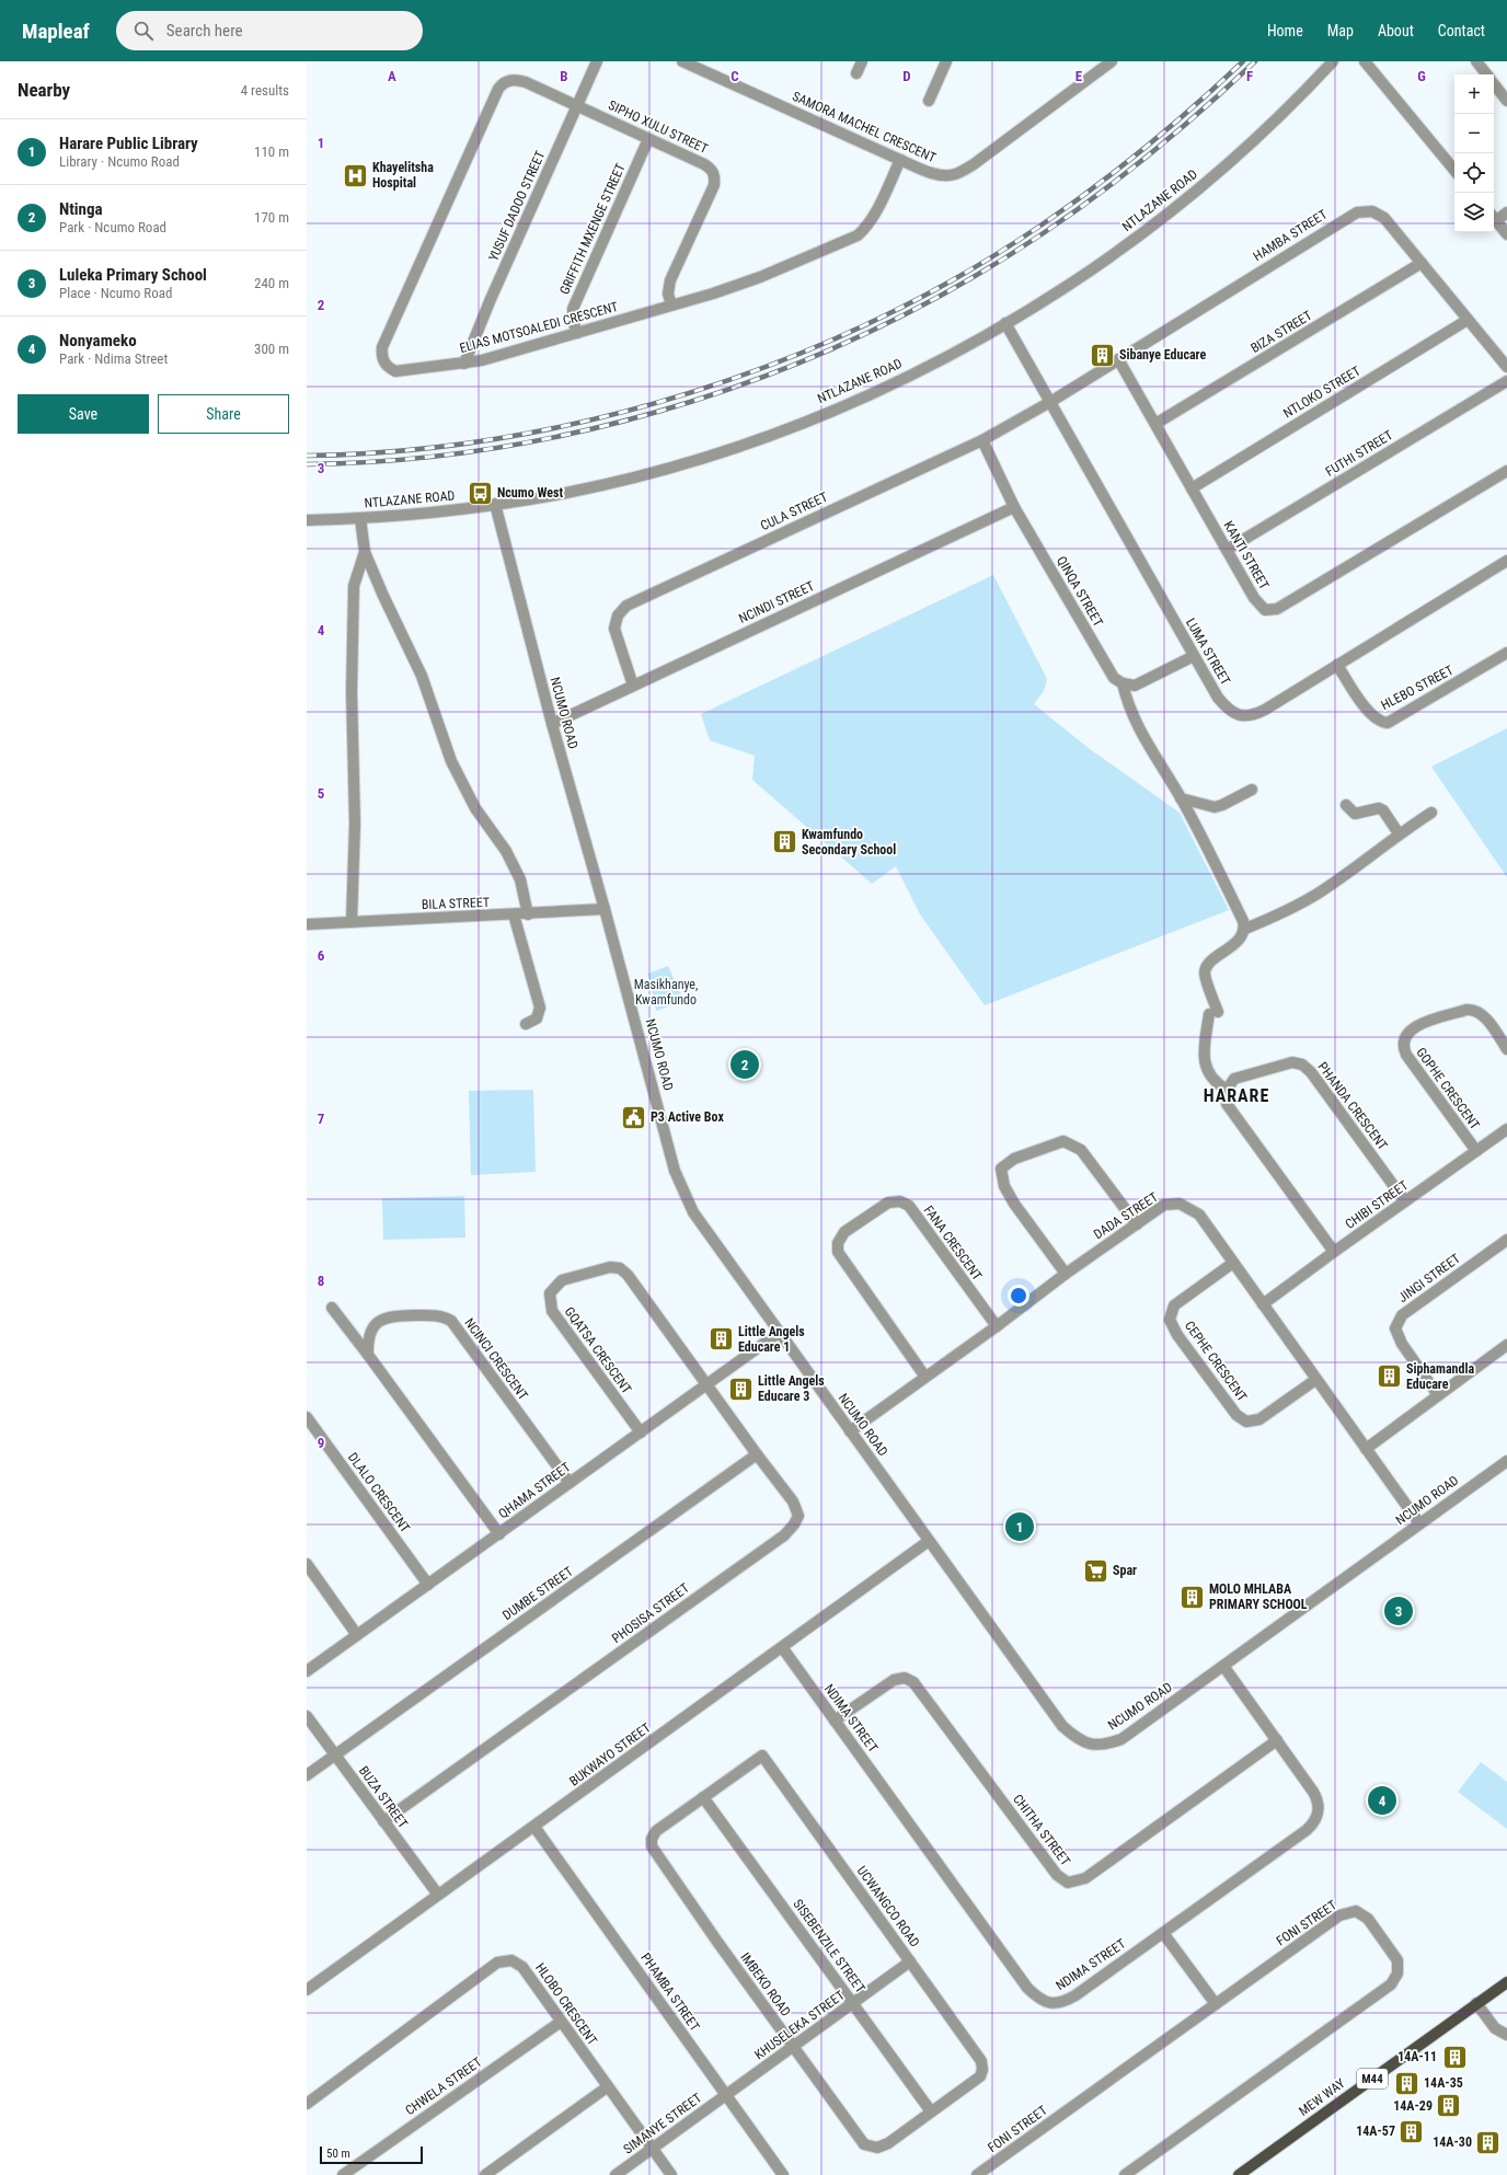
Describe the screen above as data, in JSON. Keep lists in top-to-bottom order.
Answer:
{
  "streets": {
    "main road": ["M44", "MEW WAY"],
    "street": [
      "SIPHO XULU STREET",
      "SAMORA MACHEL CRESCENT",
      "NTLAZANE ROAD",
      "YUSUF DADOO STREET",
      "GRIFFITH MXENGE STREET",
      "HAMBA STREET",
      "ELIAS MOTSOALEDI CRESCENT",
      "BIZA STREET",
      "NTLOKO STREET",
      "FUTHI STREET",
      "CULA STREET",
      "KANTI STREET",
      "QINQA STREET",
      "NCINDI STREET",
      "LUMA STREET",
      "HLEBO STREET",
      "NCUMO ROAD",
      "BILA STREET",
      "GOPHE CRESCENT",
      "PHANDA CRESCENT",
      "CHIBI STREET",
      "DADA STREET",
      "FANA CRESCENT",
      "JINGI STREET",
      "GQATSA CRESCENT",
      "NCINCI CRESCENT",
      "CEPHE CRESCENT",
      "QHAMA STREET",
      "DLALO CRESCENT",
      "DUMBE STREET",
      "PHOSISA STREET",
      "NDIMA STREET",
      "BUKWAYO STREET",
      "BUZA STREET",
      "CHITHA STREET",
      "UCWANGCO ROAD",
      "FONI STREET",
      "SISEBENZILE STREET",
      "IMBEKO ROAD",
      "PHAMBA STREET",
      "HLOBO CRESCENT",
      "KHUSELEKA STREET",
      "CHWELA STREET",
      "SIMANYE STREET"
    ]
  },
  "crossings": [
    ["SIPHO XULU STREET", "YUSUF DADOO STREET"],
    ["SIPHO XULU STREET", "GRIFFITH MXENGE STREET"],
    ["SIPHO XULU STREET", "ELIAS MOTSOALEDI CRESCENT"],
    ["SAMORA MACHEL CRESCENT", "ELIAS MOTSOALEDI CRESCENT"],
    ["NTLAZANE ROAD", "LUMA STREET"],
    ["NTLAZANE ROAD", "NCUMO ROAD"],
    ["YUSUF DADOO STREET", "ELIAS MOTSOALEDI CRESCENT"],
    ["GRIFFITH MXENGE STREET", "ELIAS MOTSOALEDI CRESCENT"],
    ["HAMBA STREET", "BIZA STREET"],
    ["HAMBA STREET", "NTLOKO STREET"],
    ["HAMBA STREET", "CULA STREET"],
    ["HAMBA STREET", "KANTI STREET"],
    ["HAMBA STREET", "LUMA STREET"],
    ["BIZA STREET", "KANTI STREET"],
    ["NTLOKO STREET", "KANTI STREET"],
    ["FUTHI STREET", "KANTI STREET"],
    ["CULA STREET", "QINQA STREET"],
    ["CULA STREET", "NCINDI STREET"],
    ["CULA STREET", "LUMA STREET"],
    ["QINQA STREET", "NCINDI STREET"],
    ["NCINDI STREET", "NCUMO ROAD"],
    ["LUMA STREET", "HLEBO STREET"],
    ["NCUMO ROAD", "BILA STREET"],
    ["NCUMO ROAD", "DADA STREET"],
    ["NCUMO ROAD", "QHAMA STREET"],
    ["NCUMO ROAD", "NDIMA STREET"],
    ["NCUMO ROAD", "BUKWAYO STREET"],
    ["GOPHE CRESCENT", "CHIBI STREET"],
    ["PHANDA CRESCENT", "CHIBI STREET"],
    ["CHIBI STREET", "DADA STREET"],
    ["DADA STREET", "FANA CRESCENT"],
    ["DADA STREET", "CEPHE CRESCENT"],
    ["GQATSA CRESCENT", "QHAMA STREET"],
    ["GQATSA CRESCENT", "PHOSISA STREET"],
    ["NCINCI CRESCENT", "QHAMA STREET"],
    ["QHAMA STREET", "DLALO CRESCENT"],
    ["QHAMA STREET", "PHOSISA STREET"],
    ["DUMBE STREET", "PHOSISA STREET"],
    ["DUMBE STREET", "BUZA STREET"],
    ["PHOSISA STREET", "BUZA STREET"],
    ["NDIMA STREET", "BUKWAYO STREET"],
    ["NDIMA STREET", "CHITHA STREET"],
    ["BUKWAYO STREET", "BUZA STREET"],
    ["BUKWAYO STREET", "PHAMBA STREET"],
    ["UCWANGCO ROAD", "IMBEKO ROAD"],
    ["UCWANGCO ROAD", "KHUSELEKA STREET"],
    ["SISEBENZILE STREET", "IMBEKO ROAD"],
    ["SISEBENZILE STREET", "KHUSELEKA STREET"],
    ["IMBEKO ROAD", "KHUSELEKA STREET"],
    ["PHAMBA STREET", "KHUSELEKA STREET"],
    ["PHAMBA STREET", "SIMANYE STREET"],
    ["HLOBO CRESCENT", "CHWELA STREET"],
    ["HLOBO CRESCENT", "SIMANYE STREET"],
    ["KHUSELEKA STREET", "SIMANYE STREET"]
  ],
  "districts": ["HARARE"],
  "parks": ["Masikhanye, Kwamfundo"],
  "places": {
    "hospital": ["Khayelitsha Hospital"],
    "building": [
      "Sibanye Educare",
      "Kwamfundo Secondary School",
      "Little Angels Educare 1",
      "Siphamandla Educare",
      "Little Angels Educare 3",
      "MOLO MHLABA PRIMARY SCHOOL",
      "14A-11",
      "14A-35",
      "14A-29",
      "14A-57",
      "14A-30"
    ],
    "bus stop": ["Ncumo West"],
    "public building": ["P3 Active Box"],
    "supermarket": ["Spar"]
  },
  "scale_bar": "50 m",
  "page": {
    "header": "Mapleaf",
    "search": "Search here",
    "nav": [
      "Home",
      "Map",
      "About",
      "Contact"
    ],
    "heading": ["Nearby", "4 results"],
    "map_buttons": ["+", "−"],
    "list": [
      {
        "mark": "1",
        "name": "Harare Public Library",
        "note": "Library · Ncumo Road",
        "value": "110 m"
      },
      {
        "mark": "2",
        "name": "Ntinga",
        "note": "Park · Ncumo Road",
        "value": "170 m"
      },
      {
        "mark": "3",
        "name": "Luleka Primary School",
        "note": "Place · Ncumo Road",
        "value": "240 m"
      },
      {
        "mark": "4",
        "name": "Nonyameko",
        "note": "Park · Ndima Street",
        "value": "300 m"
      }
    ],
    "buttons": ["Save", "Share"],
    "pins": [
      "2",
      "1",
      "3",
      "4"
    ],
    "scale": "50 m"
  },
  "grid": {
    "columns": [
      "A",
      "B",
      "C",
      "D",
      "E",
      "F",
      "G"
    ],
    "rows": [
      "1",
      "2",
      "3",
      "4",
      "5",
      "6",
      "7",
      "8",
      "9"
    ]
  }
}
